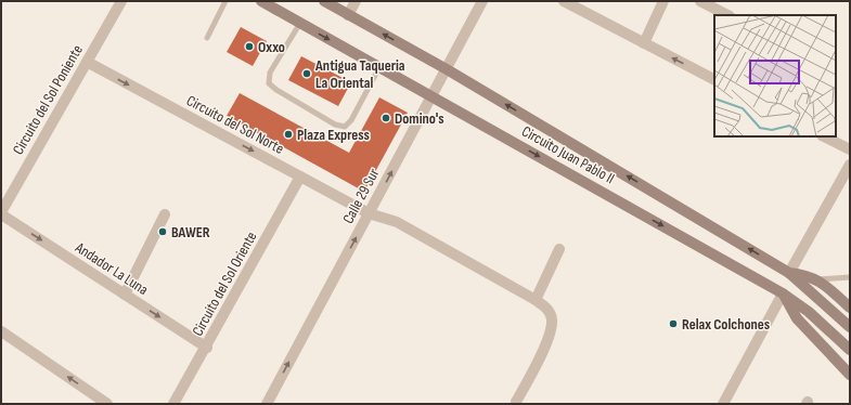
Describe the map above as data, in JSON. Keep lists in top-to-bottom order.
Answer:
{
  "streets": {
    "main road": ["Circuito Juan Pablo II"],
    "street": [
      "Circuito del Sol Poniente",
      "Circuito del Sol Norte",
      "Calle 29 Sur",
      "Andador La Luna",
      "Circuito del Sol Oriente"
    ]
  },
  "crossings": [
    ["Circuito del Sol Poniente", "Circuito del Sol Norte"],
    ["Circuito del Sol Poniente", "Andador La Luna"],
    ["Circuito del Sol Norte", "Calle 29 Sur"],
    ["Circuito del Sol Norte", "Circuito del Sol Oriente"],
    ["Circuito Juan Pablo II", "Calle 29 Sur"],
    ["Andador La Luna", "Circuito del Sol Oriente"]
  ],
  "one_way": ["Circuito del Sol Norte", "Calle 29 Sur", "Andador La Luna"],
  "places": [
    "Oxxo",
    "Antigua Taqueria La Oriental",
    "Domino's",
    "Plaza Express",
    "BAWER",
    "Relax Colchones"
  ]
}
